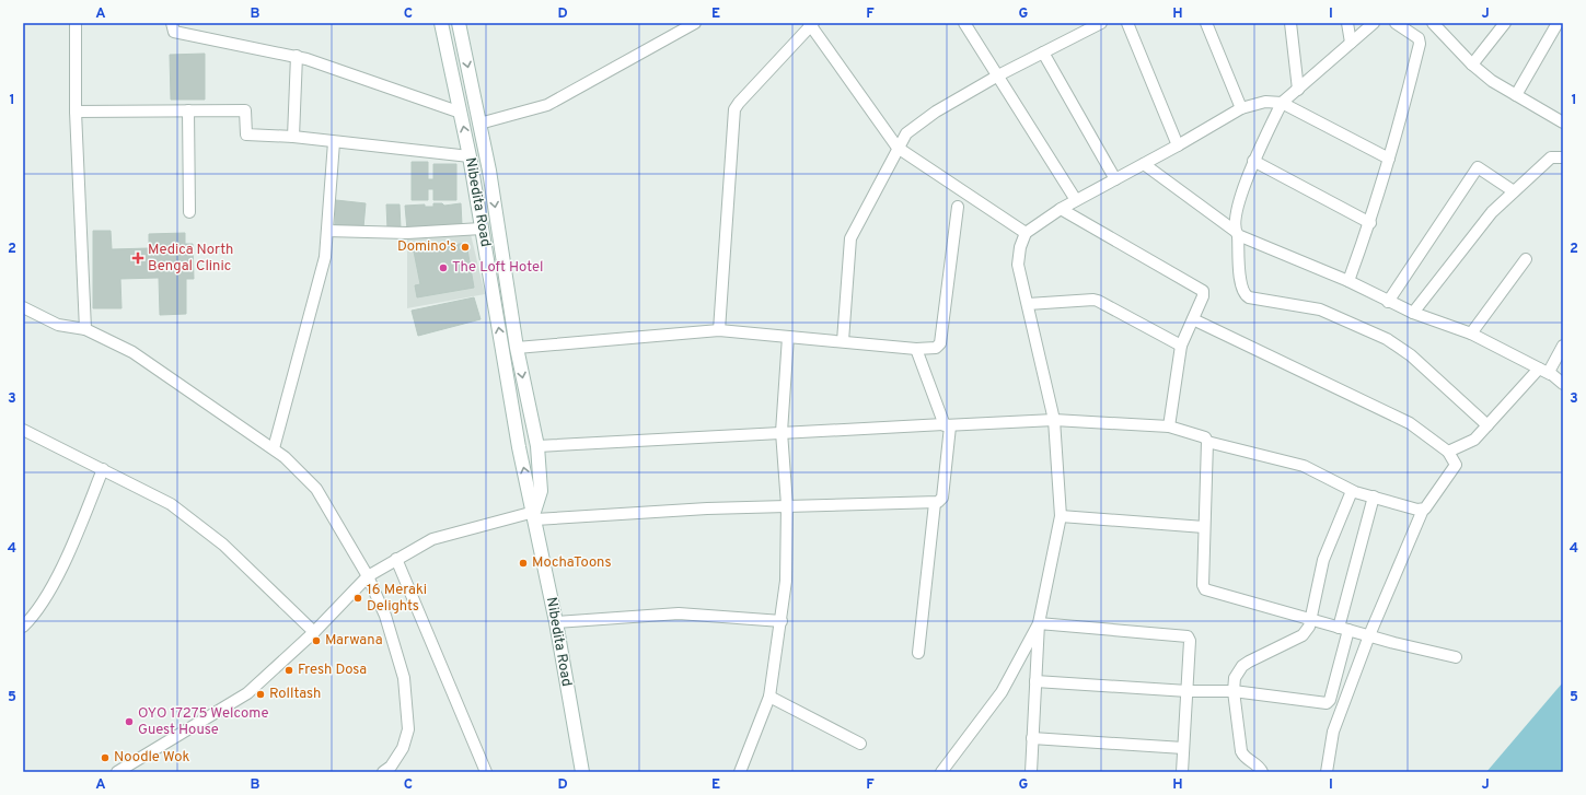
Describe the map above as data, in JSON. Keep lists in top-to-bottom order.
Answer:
{
  "streets": {
    "street": ["Nibedita Road"]
  },
  "places": {
    "other": [
      "Domino's",
      "The Loft Hotel",
      "MochaToons",
      "16 Meraki Delights",
      "Marwana",
      "Fresh Dosa",
      "Rolltash",
      "OYO 17275 Welcome Guest House",
      "Noodle Wok"
    ],
    "health": ["Medica North Bengal Clinic"]
  },
  "grid": {
    "columns": [
      "A",
      "B",
      "C",
      "D",
      "E",
      "F",
      "G",
      "H",
      "I",
      "J"
    ],
    "rows": [
      "1",
      "2",
      "3",
      "4",
      "5"
    ]
  }
}
